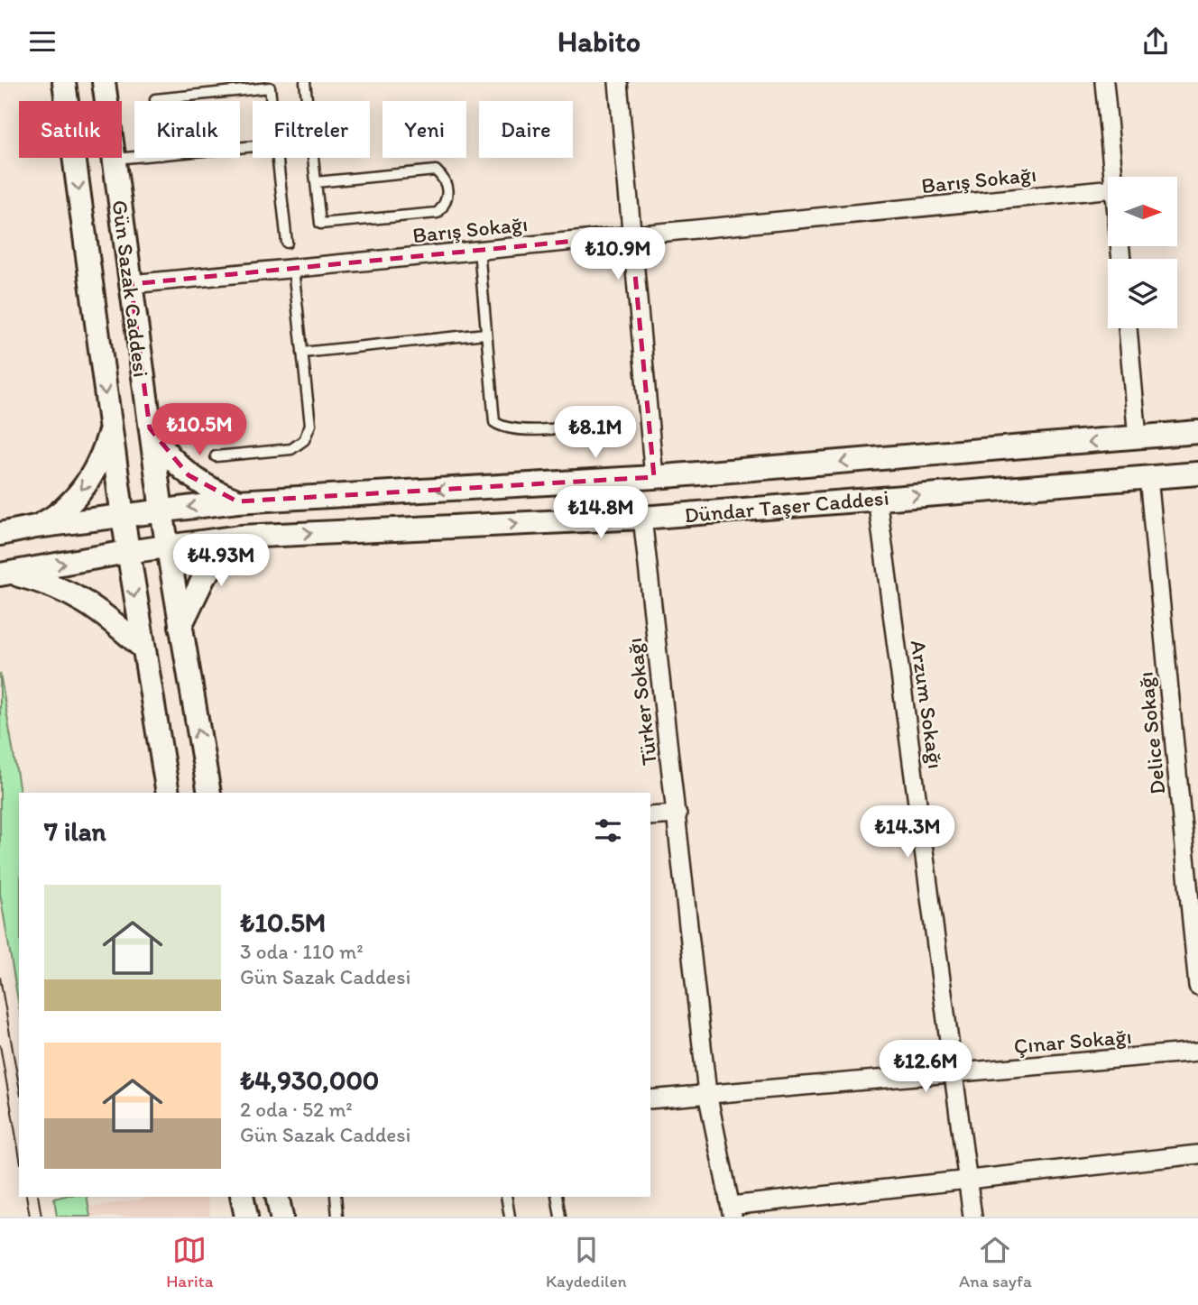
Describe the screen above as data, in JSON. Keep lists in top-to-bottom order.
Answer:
{
  "streets": {
    "street": [
      "Barış Sokağı",
      "Gün Sazak Caddesi",
      "Dündar Taşer Caddesi",
      "Türker Sokağı",
      "Arzum Sokağı",
      "Delice Sokağı",
      "Çınar Sokağı"
    ]
  },
  "crossings": [
    ["Barış Sokağı", "Gün Sazak Caddesi"],
    ["Gün Sazak Caddesi", "Dündar Taşer Caddesi"],
    ["Dündar Taşer Caddesi", "Türker Sokağı"],
    ["Dündar Taşer Caddesi", "Arzum Sokağı"],
    ["Dündar Taşer Caddesi", "Delice Sokağı"],
    ["Türker Sokağı", "Çınar Sokağı"],
    ["Arzum Sokağı", "Çınar Sokağı"]
  ],
  "north": "right",
  "page": {
    "header": "Habito",
    "chip": [
      "Satılık",
      "Kiralık",
      "Filtreler",
      "Yeni",
      "Daire"
    ],
    "price": [
      "₺10.9M",
      "₺10.5M",
      "₺8.1M",
      "₺14.8M",
      "₺4.93M",
      "₺14.3M",
      "₺12.6M"
    ],
    "heading": "7 ilan",
    "list": [
      {
        "name": "₺10.5M",
        "note": "3 oda · 110 m² · Gün Sazak Caddesi"
      },
      {
        "name": "₺4,930,000",
        "note": "2 oda · 52 m² · Gün Sazak Caddesi"
      }
    ],
    "tabs": ["Harita", "Kaydedilen", "Ana sayfa"]
  }
}
